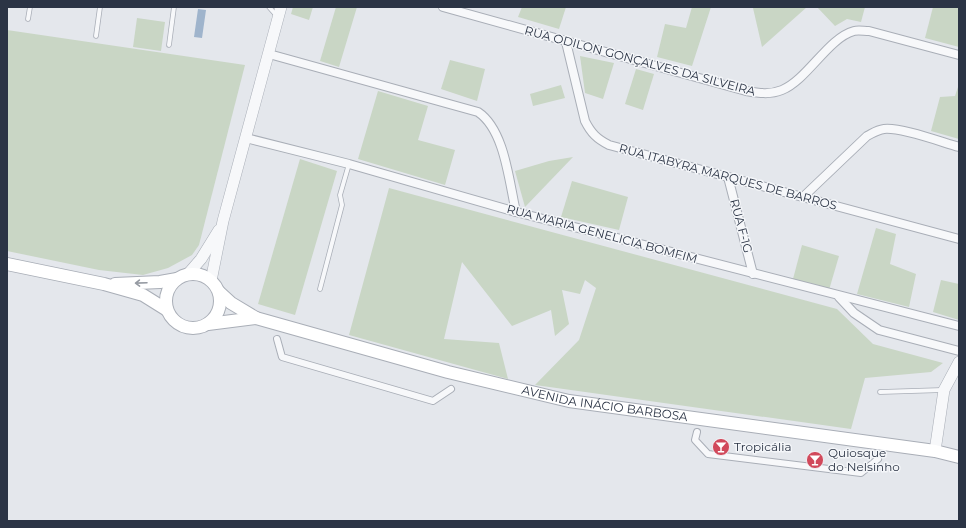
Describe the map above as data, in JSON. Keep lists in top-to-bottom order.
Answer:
{
  "streets": {
    "main road": ["AVENIDA INÁCIO BARBOSA"],
    "street": [
      "RUA ODILON GONÇALVES DA SILVEIRA",
      "RUA ITABYRA MARQUES DE BARROS",
      "RUA F-1G",
      "RUA MARIA GENELICIA BOMFIM"
    ]
  },
  "crossings": [
    ["RUA ODILON GONÇALVES DA SILVEIRA", "RUA ITABYRA MARQUES DE BARROS"],
    ["RUA ITABYRA MARQUES DE BARROS", "RUA F-1G"],
    ["RUA F-1G", "RUA MARIA GENELICIA BOMFIM"]
  ],
  "places": {
    "bar": ["Tropicália", "Quiosque do Nelsinho"]
  }
}
